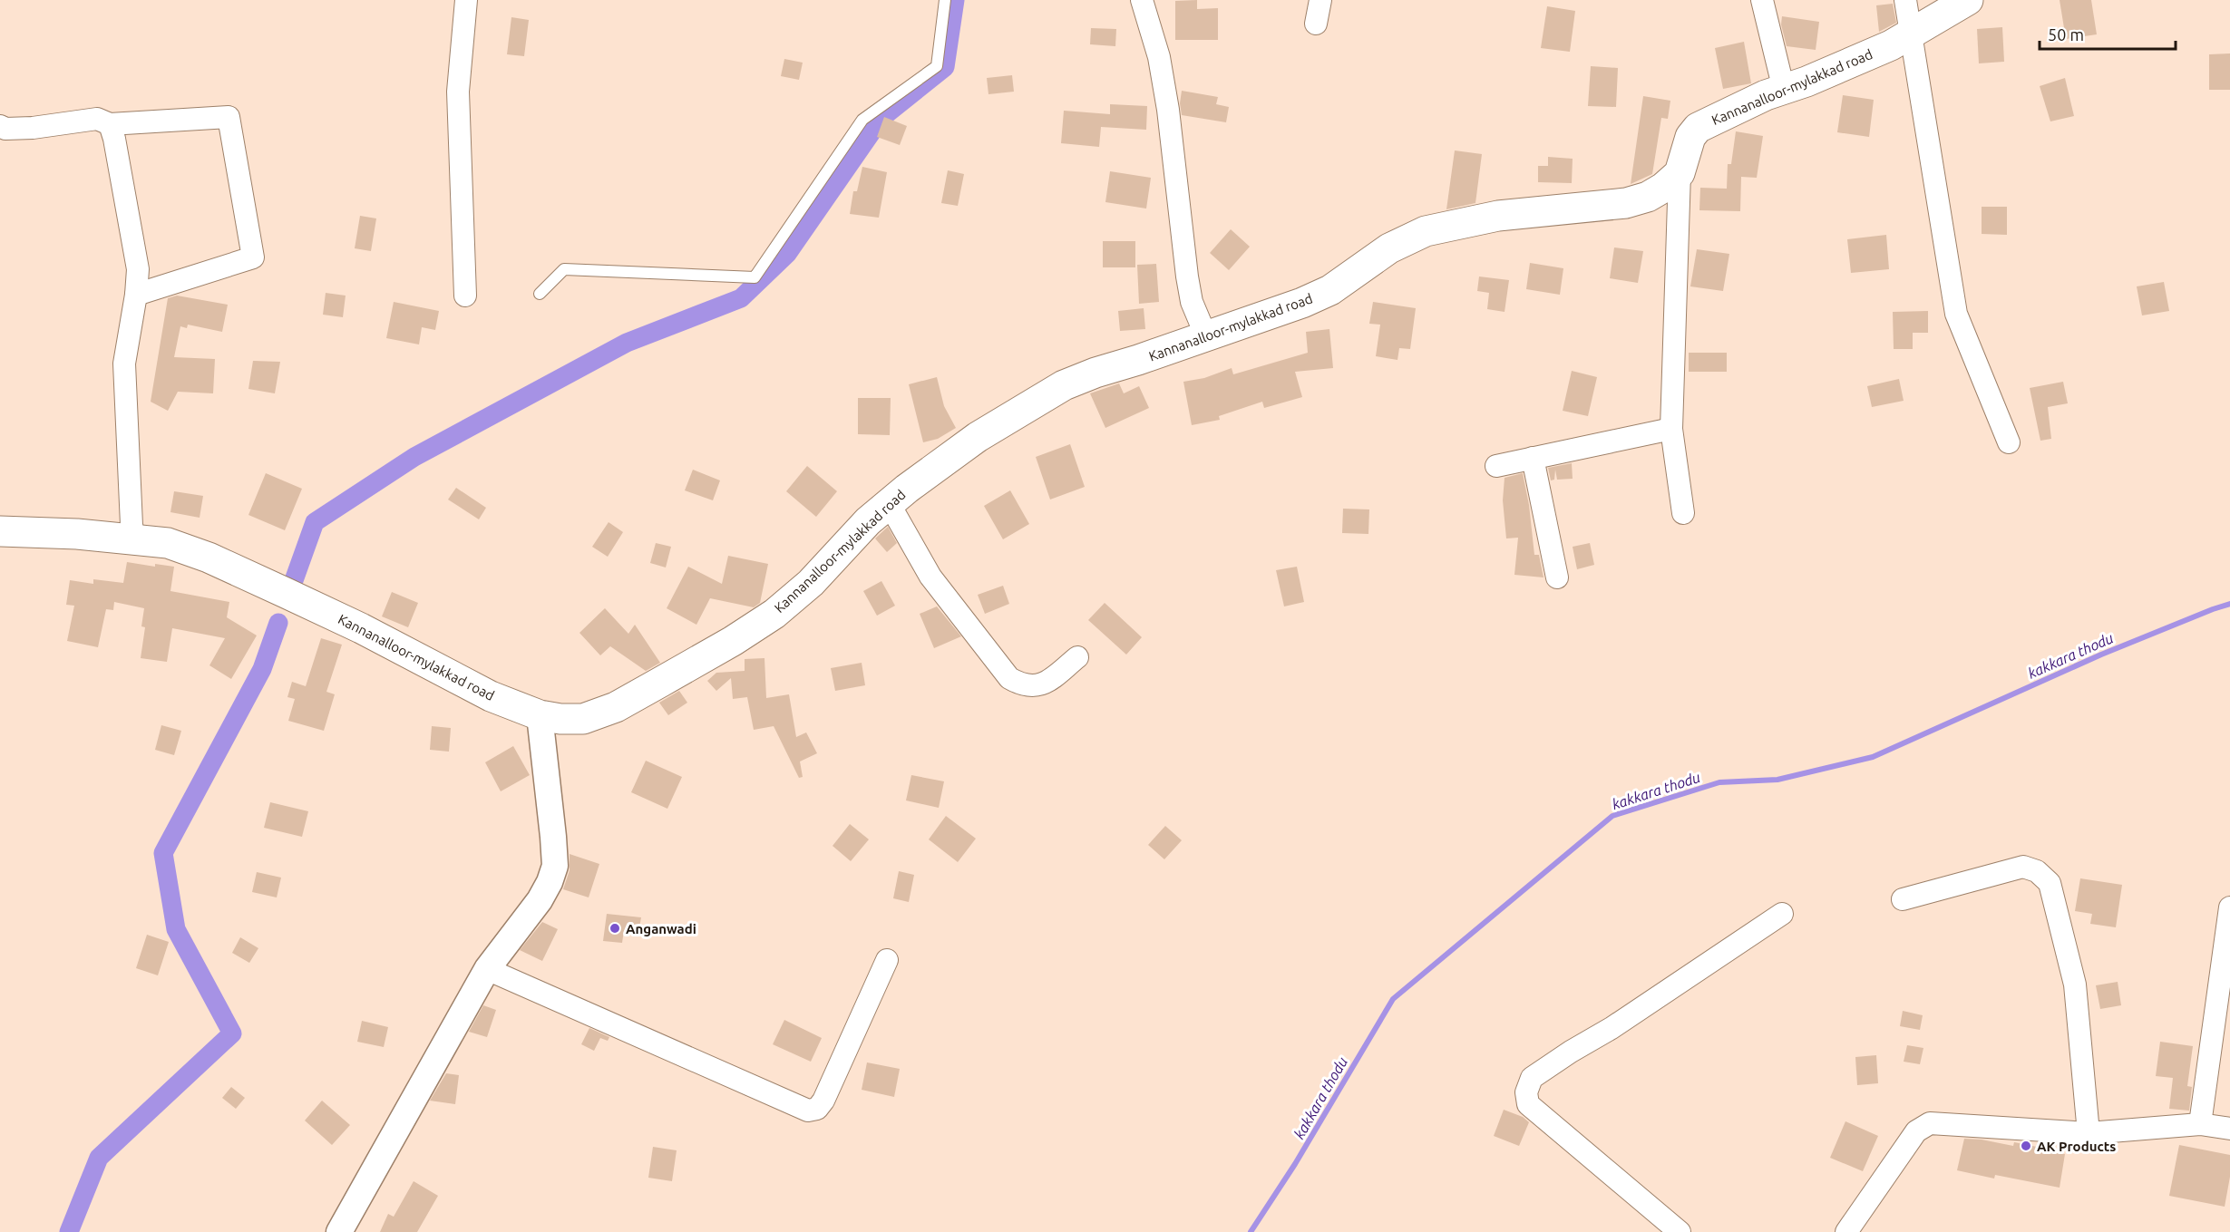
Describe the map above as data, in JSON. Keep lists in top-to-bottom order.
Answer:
{
  "streets": {
    "main road": ["Kannanalloor-mylakkad road"]
  },
  "water": ["kakkara thodu"],
  "places": ["Anganwadi", "AK Products"],
  "scale_bar": "50 m"
}
